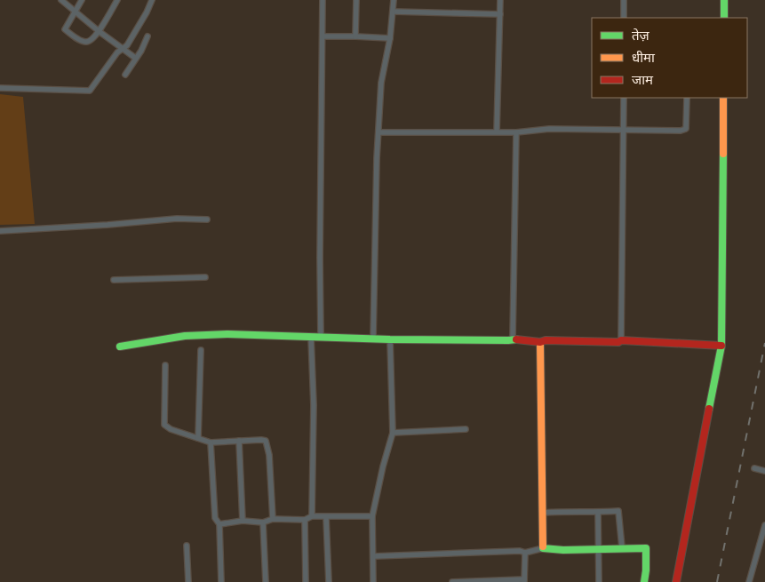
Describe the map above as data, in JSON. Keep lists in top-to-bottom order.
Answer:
{
  "legend": ["तेज़", "धीमा", "जाम"]
}
